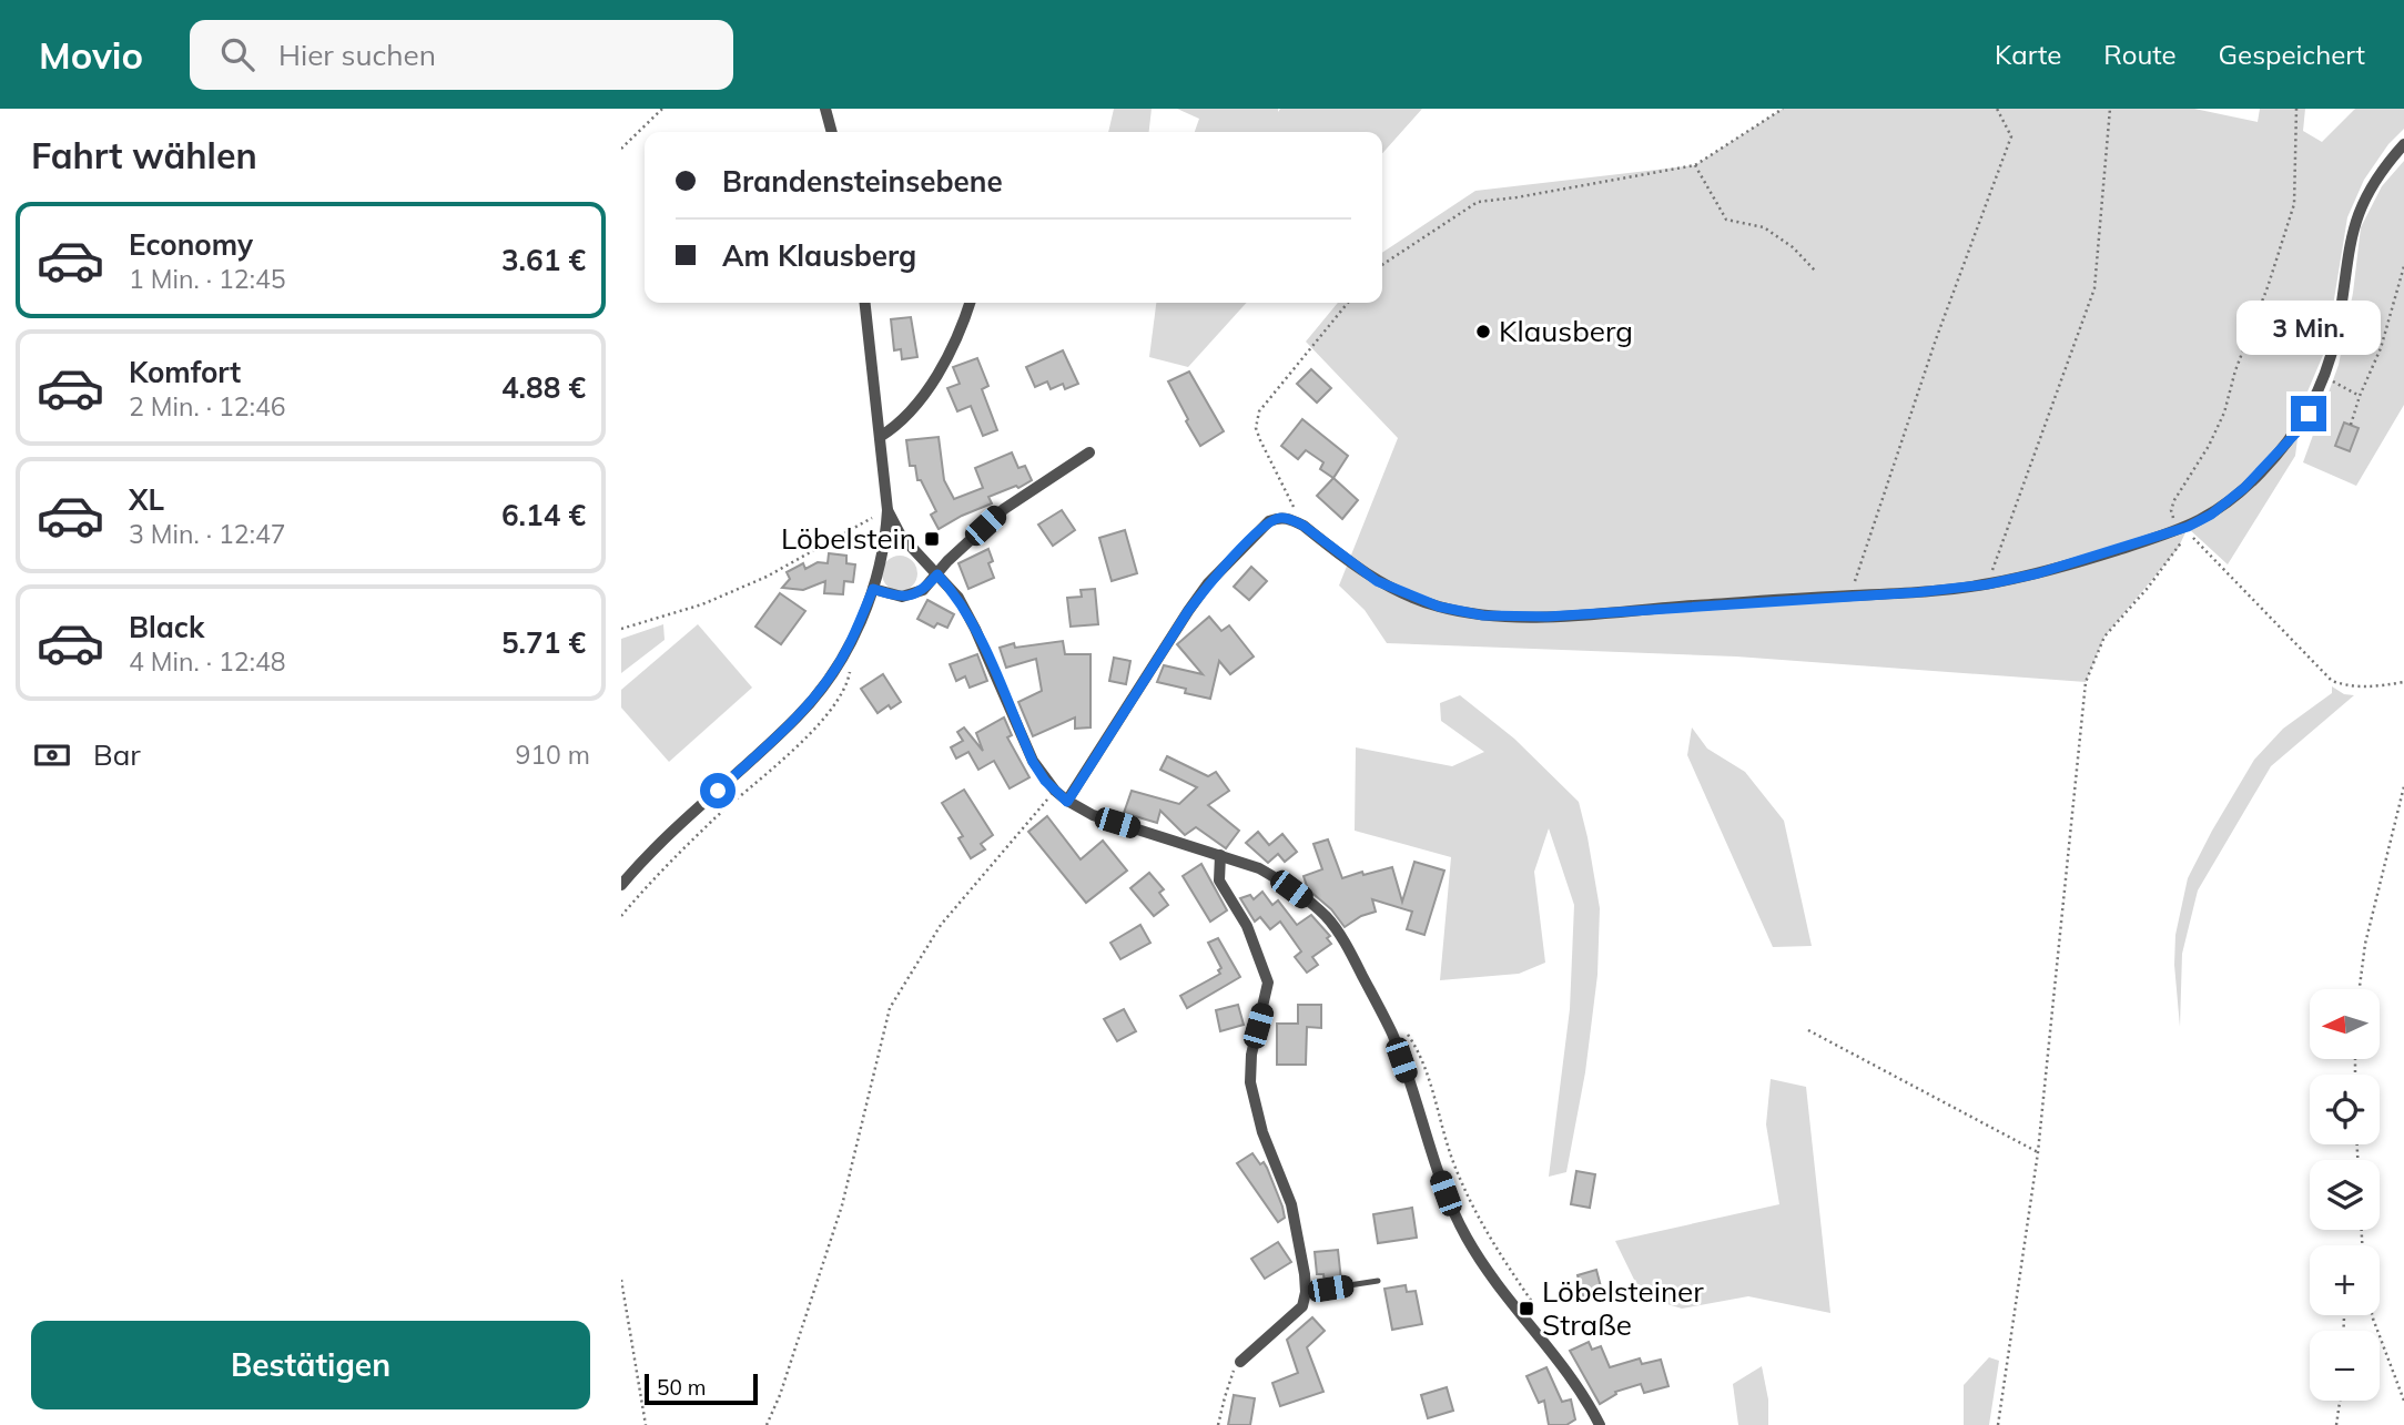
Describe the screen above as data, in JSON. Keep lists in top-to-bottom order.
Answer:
{
  "places": {
    "other": ["Klausberg"],
    "transit": ["Löbelstein", "Löbelsteiner Straße"]
  },
  "scale_bar": "50 m",
  "north": "left",
  "page": {
    "header": "Movio",
    "search": "Hier suchen",
    "nav": ["Karte", "Route", "Gespeichert"],
    "heading": "Fahrt wählen",
    "banner": ["Brandensteinsebene", "Am Klausberg"],
    "list": [
      {
        "name": "Economy",
        "note": "1 Min. · 12:45",
        "value": "3.61 €"
      },
      {
        "name": "Komfort",
        "note": "2 Min. · 12:46",
        "value": "4.88 €"
      },
      {
        "name": "XL",
        "note": "3 Min. · 12:47",
        "value": "6.14 €"
      },
      {
        "name": "Black",
        "note": "4 Min. · 12:48",
        "value": "5.71 €"
      }
    ],
    "bubble": "3 Min.",
    "pay": ["Bar", "910 m"],
    "map_buttons": ["+", "−"],
    "buttons": "Bestätigen",
    "scale": "50 m"
  }
}
